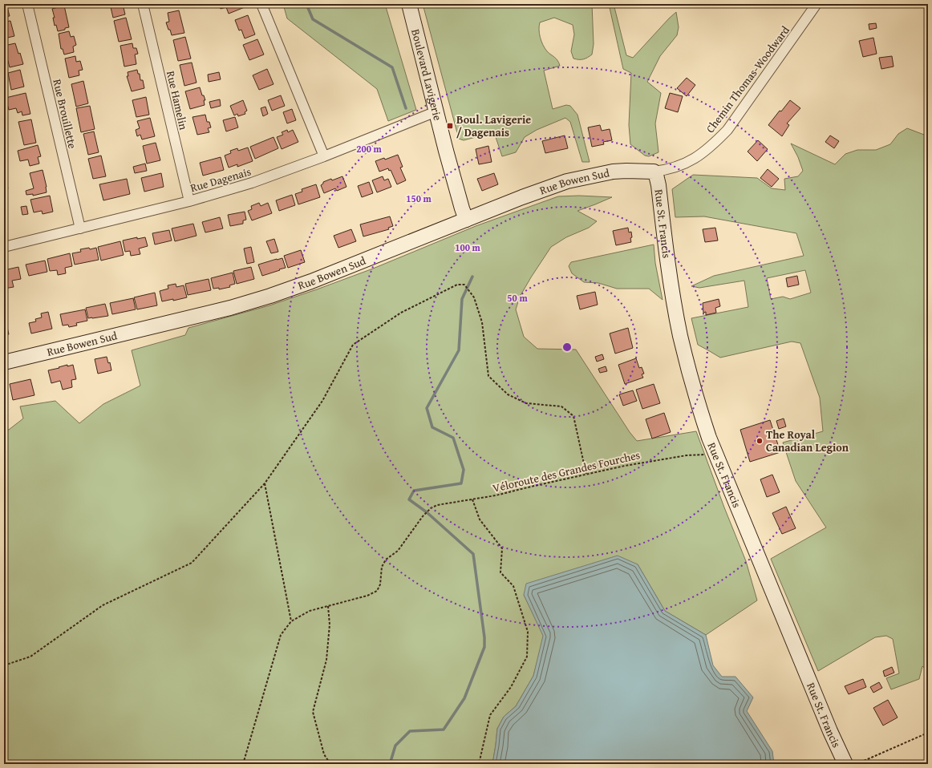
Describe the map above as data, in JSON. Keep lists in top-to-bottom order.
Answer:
{
  "streets": {
    "street": [
      "Boulevard Lavigerie",
      "Chemin Thomas-Woodward",
      "Rue Hamelin",
      "Rue Brouillette",
      "Rue Dagenais",
      "Rue Bowen Sud",
      "Rue St. Francis"
    ],
    "path": ["Véloroute des Grandes Fourches"]
  },
  "crossings": [
    ["Boulevard Lavigerie", "Rue Dagenais"],
    ["Boulevard Lavigerie", "Rue Bowen Sud"],
    ["Chemin Thomas-Woodward", "Rue Bowen Sud"],
    ["Chemin Thomas-Woodward", "Rue St. Francis"],
    ["Rue Hamelin", "Rue Dagenais"],
    ["Rue Brouillette", "Rue Dagenais"],
    ["Rue Bowen Sud", "Rue St. Francis"]
  ],
  "places": {
    "transit": ["Boul. Lavigerie / Dagenais"],
    "other": ["The Royal Canadian Legion"]
  },
  "rings": [
    "200 m",
    "150 m",
    "100 m",
    "50 m"
  ]
}
